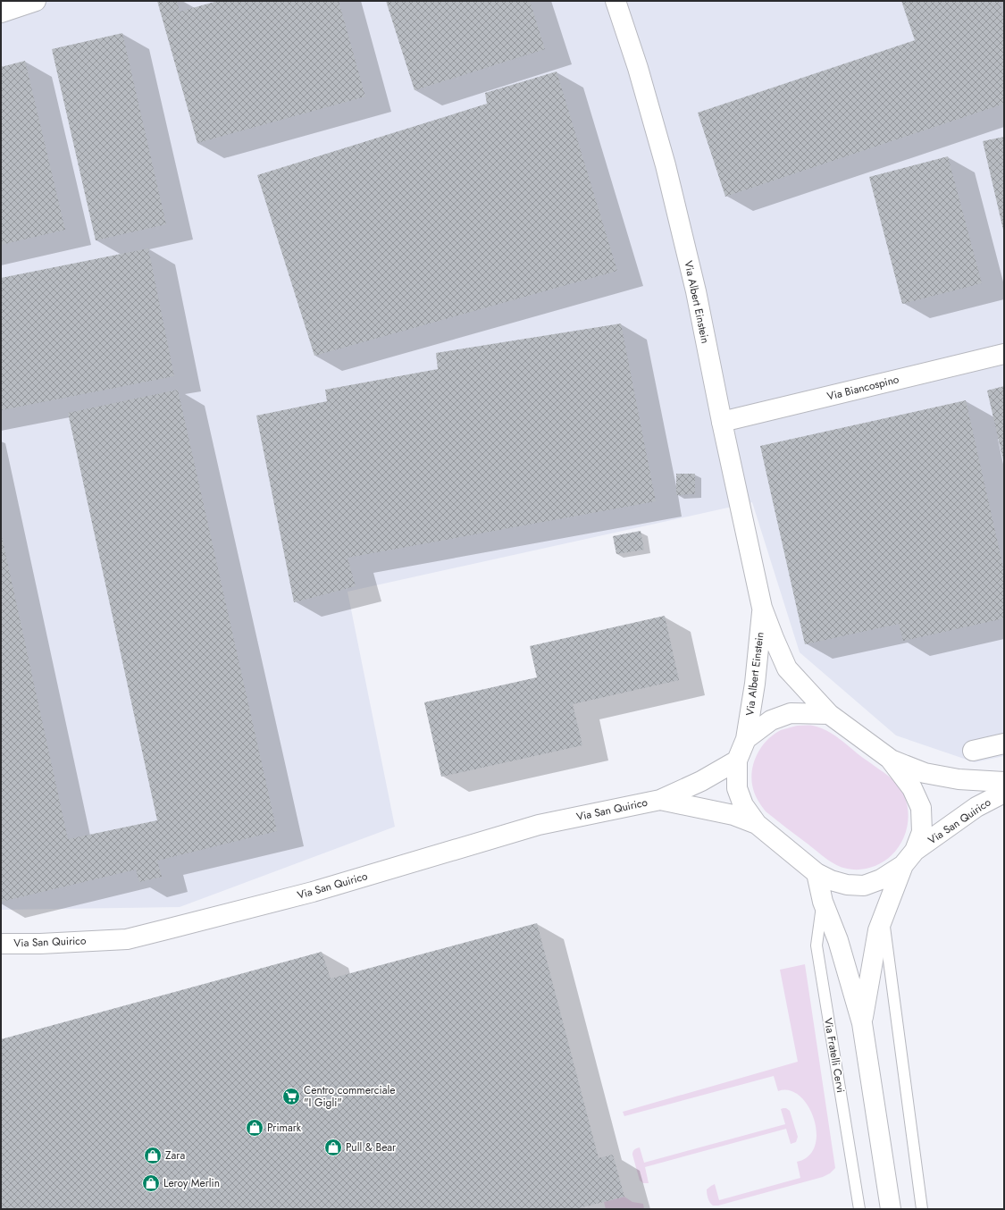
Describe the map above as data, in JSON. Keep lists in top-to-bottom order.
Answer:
{
  "streets": {
    "street": [
      "Via Albert Einstein",
      "Via Biancospino",
      "Via San Quirico",
      "Via Fratelli Cervi"
    ]
  },
  "crossings": [
    ["Via Albert Einstein", "Via Biancospino"],
    ["Via Albert Einstein", "Via San Quirico"],
    ["Via San Quirico", "Via Fratelli Cervi"]
  ],
  "places": {
    "supermarket": ["Centro commerciale \"I Gigli\""],
    "shop": [
      "Primark",
      "Pull & Bear",
      "Zara",
      "Leroy Merlin"
    ]
  }
}
